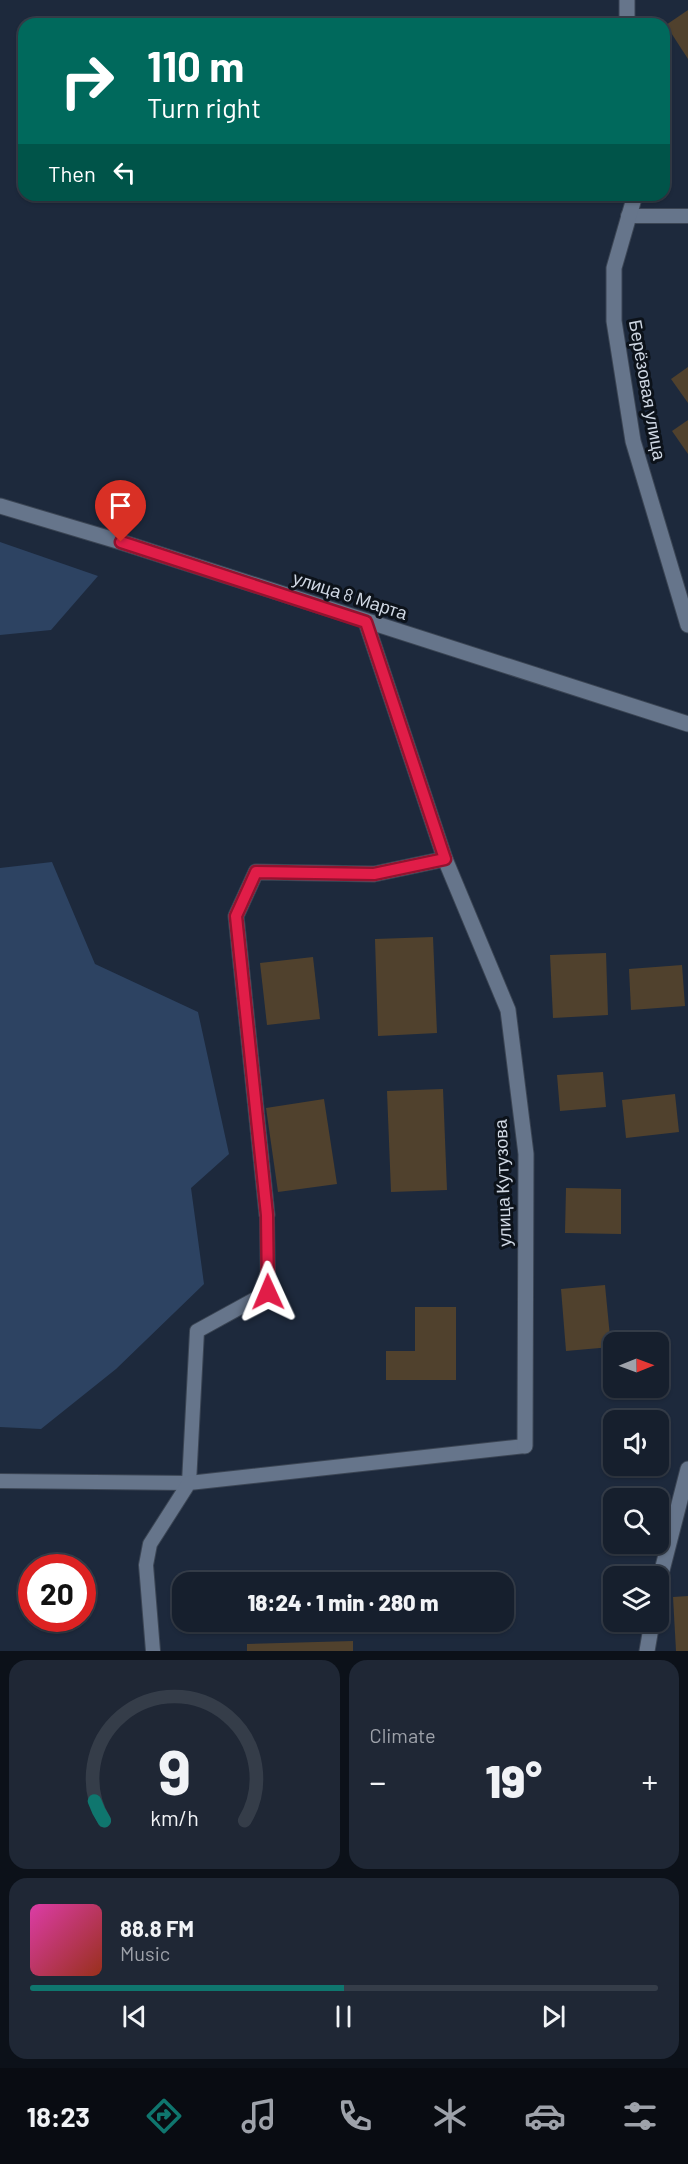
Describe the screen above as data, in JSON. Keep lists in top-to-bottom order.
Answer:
{
  "streets": {
    "street": ["Берёзовая улица", "улица 8 Марта", "улица Кутузова"]
  },
  "crossings": [
    ["улица 8 Марта", "улица Кутузова"]
  ],
  "north": "right",
  "page": {
    "turn": ["110 m", "Turn right"],
    "then": "Then",
    "limit": "20",
    "trip": "18:24 · 1 min · 280 m",
    "tile": "Climate",
    "heat": ["−", "19°", "+"],
    "song": ["88.8 FM", "Music"],
    "tabs": "18:23",
    "gauge": ["9", "km/h"]
  }
}
